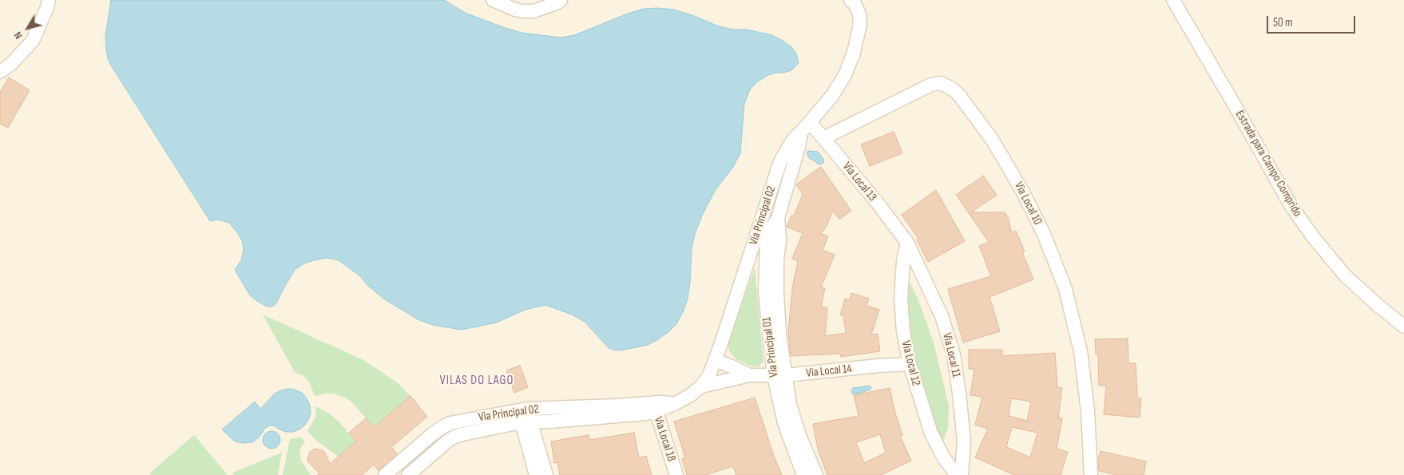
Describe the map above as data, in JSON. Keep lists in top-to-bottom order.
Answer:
{
  "streets": {
    "street": [
      "Estrada para Campo Comprido",
      "Via Local 13",
      "Via Local 10",
      "Via Principal 02",
      "Via Principal 01",
      "Via Local 11",
      "Via Local 12",
      "Via Local 14",
      "Via Local 18"
    ]
  },
  "crossings": [
    ["Via Local 13", "Via Local 10"],
    ["Via Local 13", "Via Principal 02"],
    ["Via Local 13", "Via Principal 01"],
    ["Via Local 13", "Via Local 11"],
    ["Via Local 13", "Via Local 12"],
    ["Via Principal 02", "Via Principal 01"],
    ["Via Principal 02", "Via Local 14"],
    ["Via Principal 02", "Via Local 18"],
    ["Via Principal 01", "Via Local 14"],
    ["Via Local 11", "Via Local 12"],
    ["Via Local 12", "Via Local 14"]
  ],
  "districts": ["VILAS DO LAGO"],
  "scale_bar": "50 m",
  "north": "bottom left"
}
